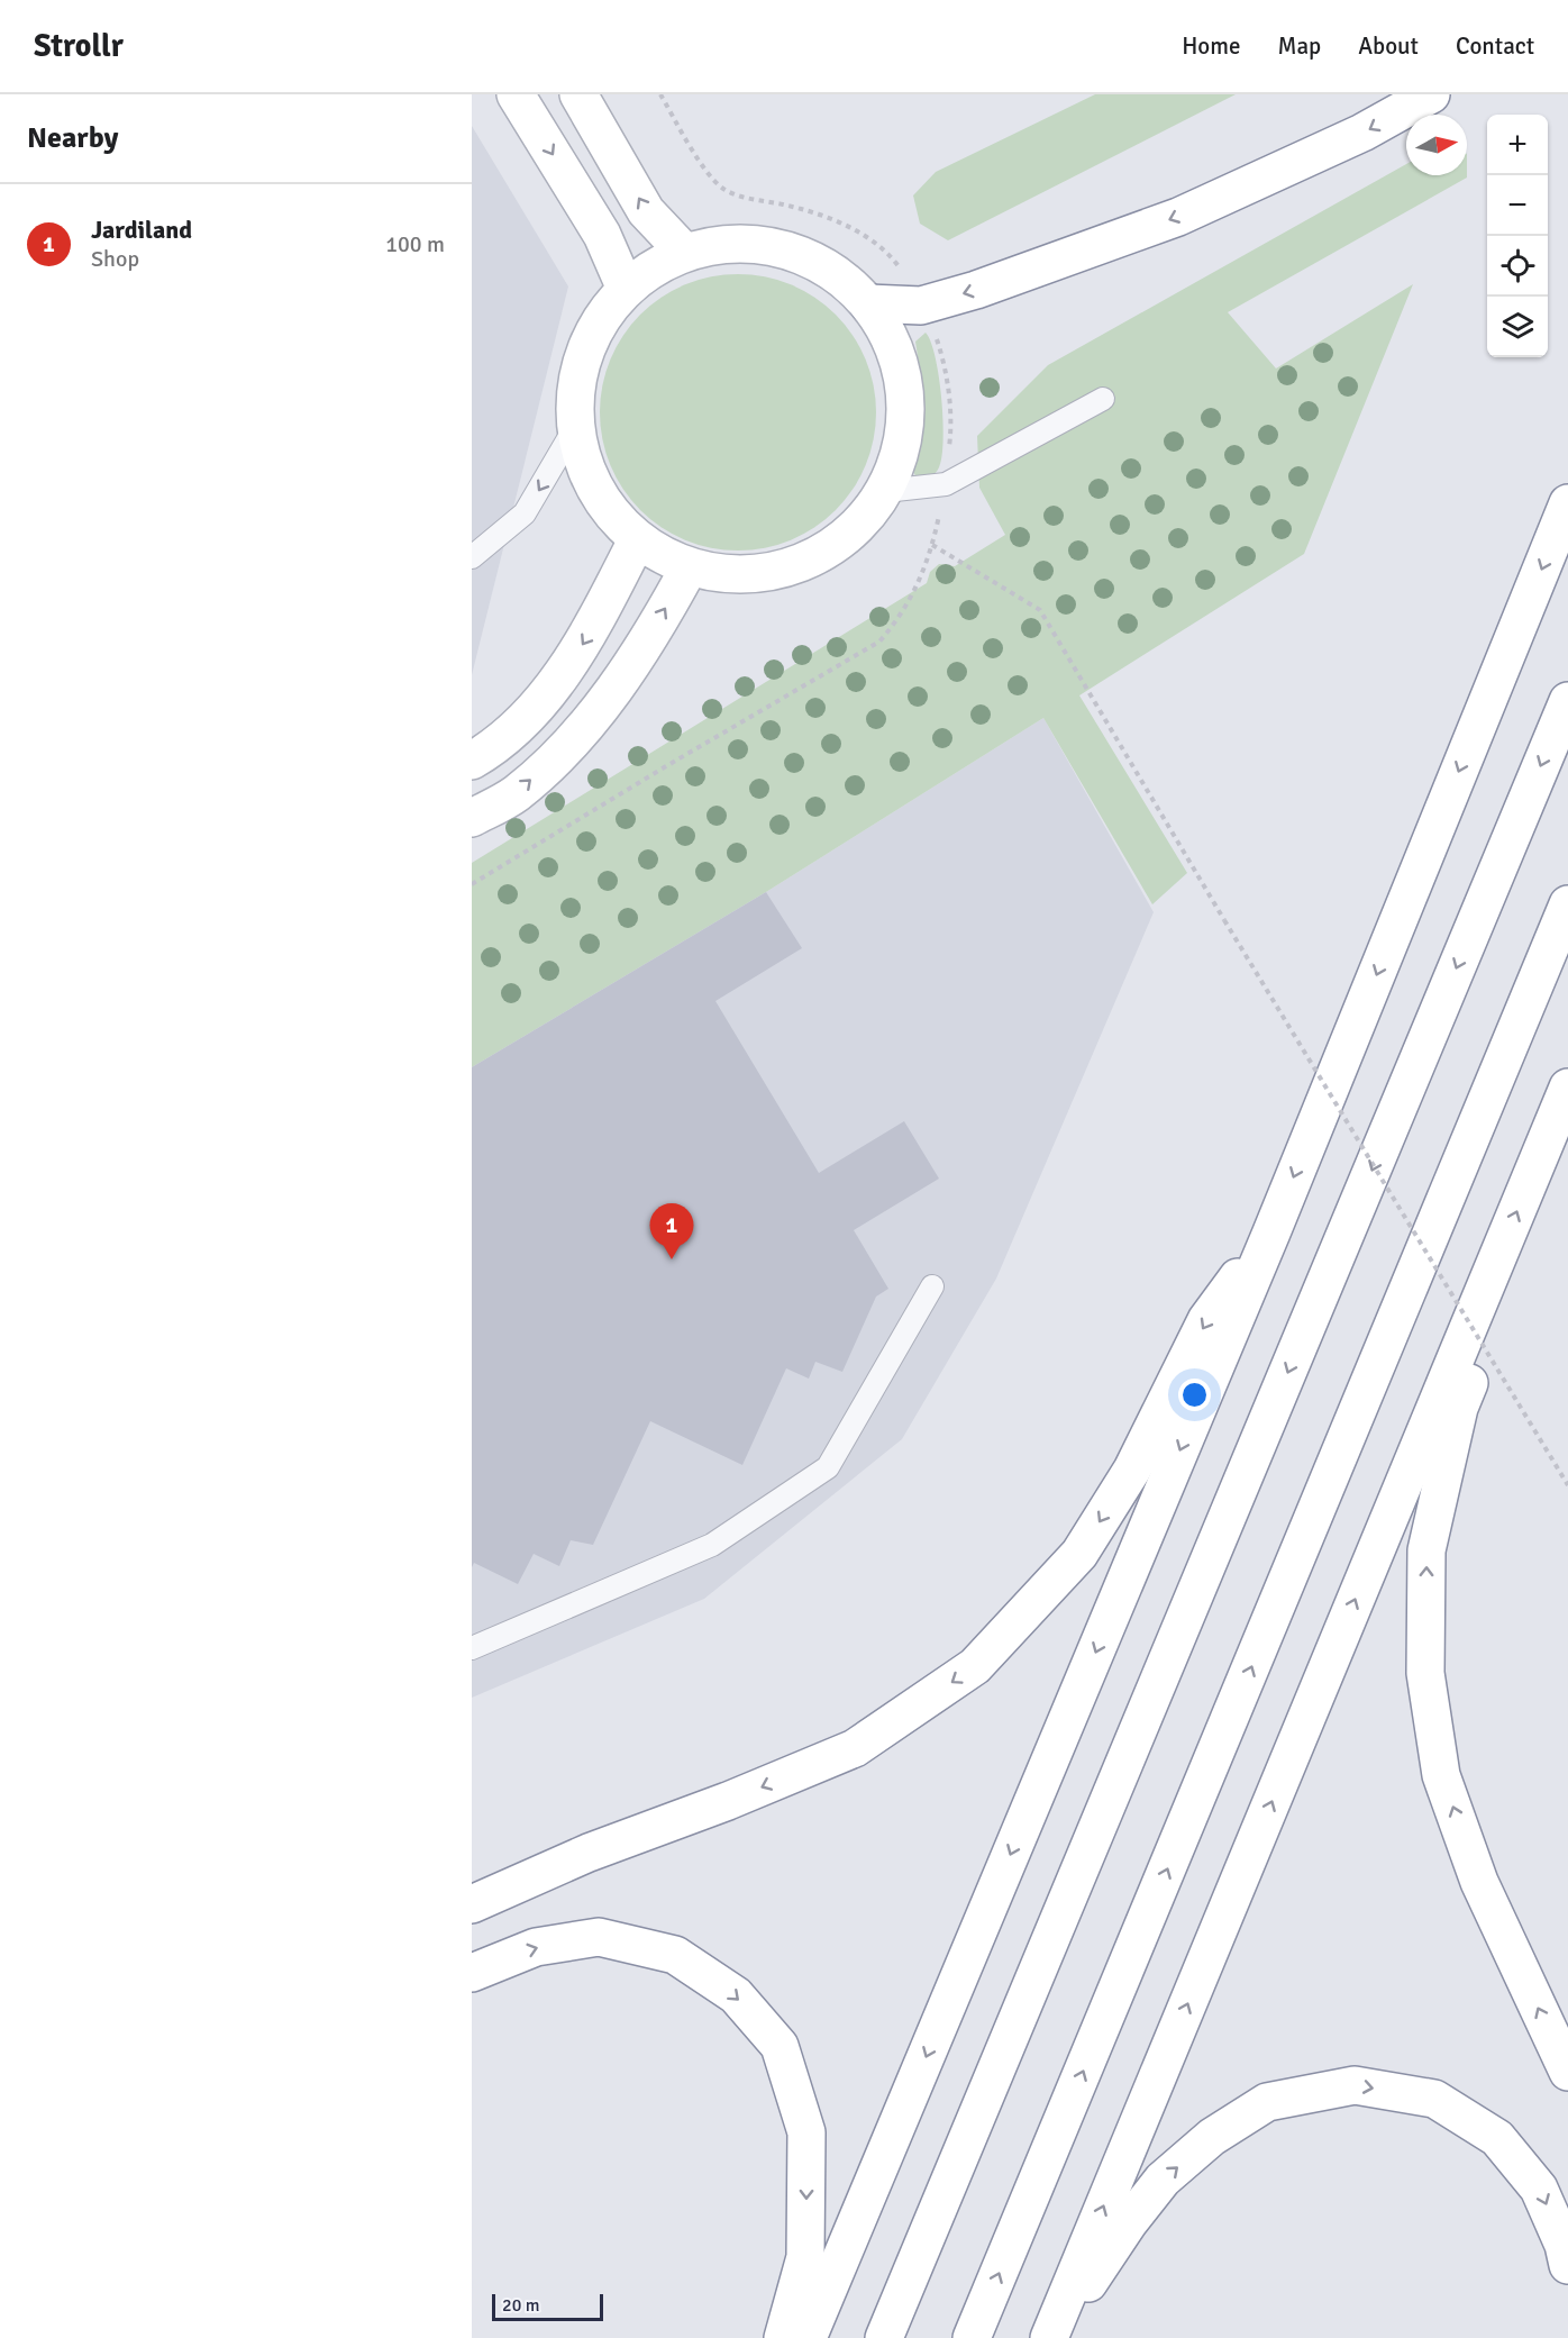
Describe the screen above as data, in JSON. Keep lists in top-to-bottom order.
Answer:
{
  "scale_bar": "20 m",
  "north": "right",
  "page": {
    "header": "Strollr",
    "nav": [
      "Home",
      "Map",
      "About",
      "Contact"
    ],
    "heading": "Nearby",
    "map_buttons": ["+", "−"],
    "list": [
      {
        "mark": "1",
        "name": "Jardiland",
        "note": "Shop",
        "value": "100 m"
      }
    ],
    "pins": "1",
    "scale": "20 m"
  }
}
